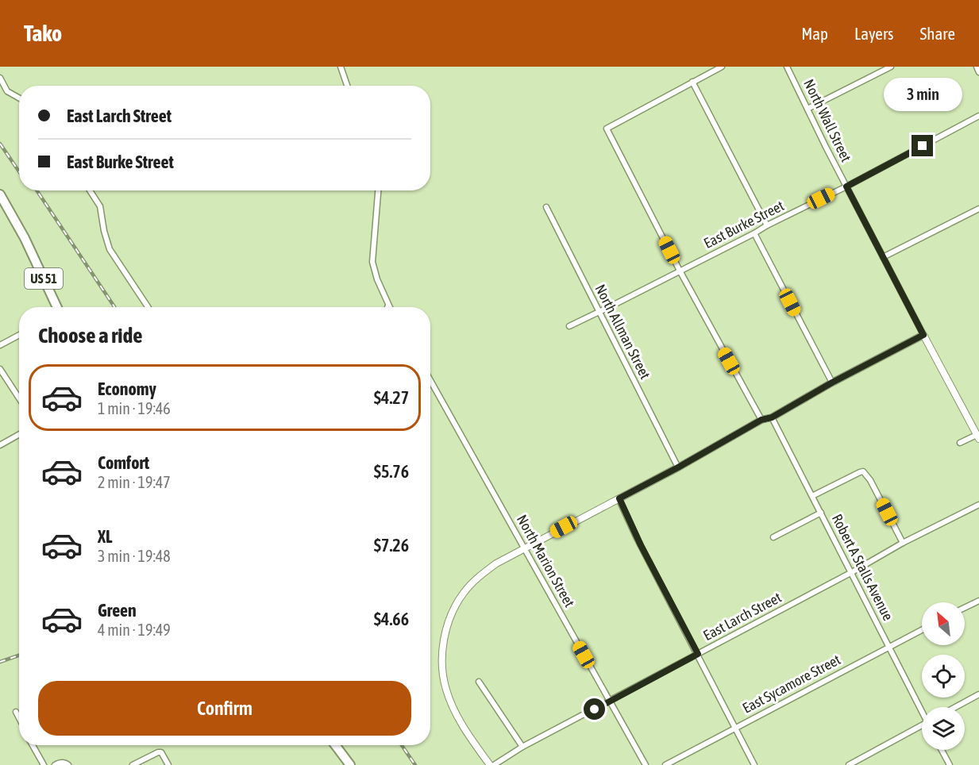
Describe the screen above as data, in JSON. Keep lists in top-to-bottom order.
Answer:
{
  "streets": {
    "main road": ["US 51"],
    "street": [
      "North Wall Street",
      "East Burke Street",
      "North Allman Street",
      "North Marion Street",
      "Robert A Stalls Avenue",
      "East Larch Street",
      "East Sycamore Street"
    ]
  },
  "crossings": [
    ["North Wall Street", "East Burke Street"],
    ["East Burke Street", "North Allman Street"],
    ["North Marion Street", "East Larch Street"],
    ["Robert A Stalls Avenue", "East Larch Street"],
    ["Robert A Stalls Avenue", "East Sycamore Street"]
  ],
  "north": "top left",
  "page": {
    "header": "Tako",
    "nav": ["Map", "Layers", "Share"],
    "bubble": "3 min",
    "banner": ["East Larch Street", "East Burke Street"],
    "heading": "Choose a ride",
    "list": [
      {
        "name": "Economy",
        "note": "1 min · 19:46",
        "value": "$4.27"
      },
      {
        "name": "Comfort",
        "note": "2 min · 19:47",
        "value": "$5.76"
      },
      {
        "name": "XL",
        "note": "3 min · 19:48",
        "value": "$7.26"
      },
      {
        "name": "Green",
        "note": "4 min · 19:49",
        "value": "$4.66"
      }
    ],
    "buttons": "Confirm"
  }
}
